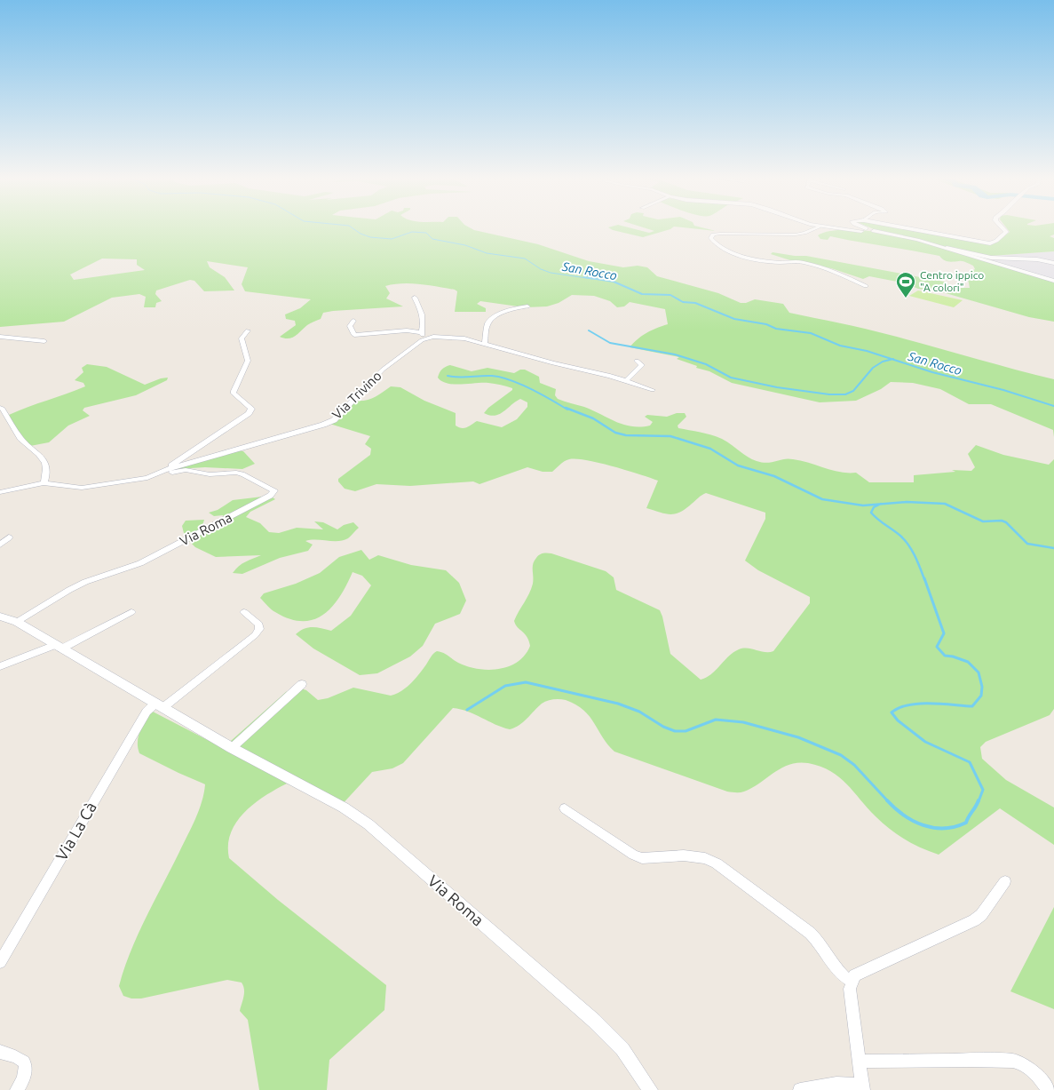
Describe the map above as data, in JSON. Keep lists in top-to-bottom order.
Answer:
{
  "streets": {
    "street": ["Via Trivino", "Via Roma", "Via La Cà"]
  },
  "crossings": [
    ["Via Trivino", "Via Roma"],
    ["Via Roma", "Via La Cà"]
  ],
  "water": ["San Rocco"],
  "places": {
    "sports": ["Centro ippico \"A colori\""]
  }
}
